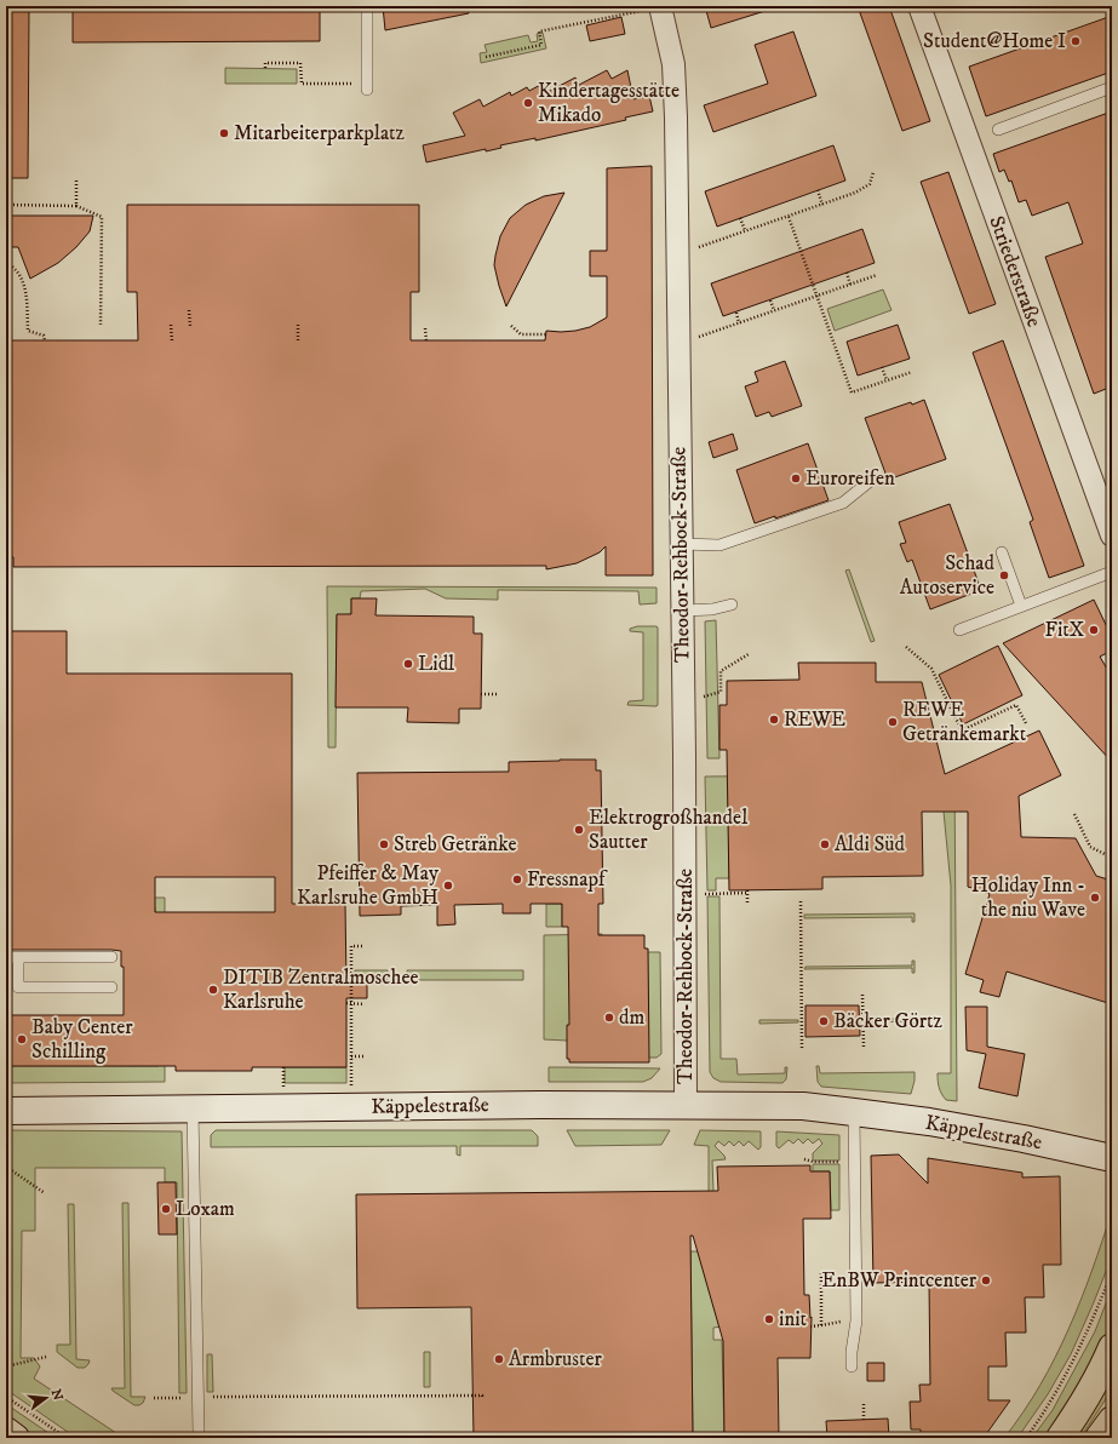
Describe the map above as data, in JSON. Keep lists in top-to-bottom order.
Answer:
{
  "streets": {
    "street": ["Striederstraße", "Theodor-Rehbock-Straße", "Käppelestraße"]
  },
  "crossings": [
    ["Theodor-Rehbock-Straße", "Käppelestraße"]
  ],
  "places": [
    "Student@Home I",
    "Kindertagesstätte Mikado",
    "Mitarbeiterparkplatz",
    "Euroreifen",
    "Schad Autoservice",
    "FitX",
    "Lidl",
    "REWE",
    "REWE Getränkemarkt",
    "Elektrogroßhandel Sautter",
    "Streb Getränke",
    "Aldi Süd",
    "Fressnapf",
    "Pfeiffer & May Karlsruhe GmbH",
    "Holiday Inn - the niu Wave",
    "DITIB Zentralmoschee Karlsruhe",
    "dm",
    "Bäcker Görtz",
    "Baby Center Schilling",
    "Loxam",
    "EnBW Printcenter",
    "init",
    "Armbruster"
  ],
  "north": "right"
}
